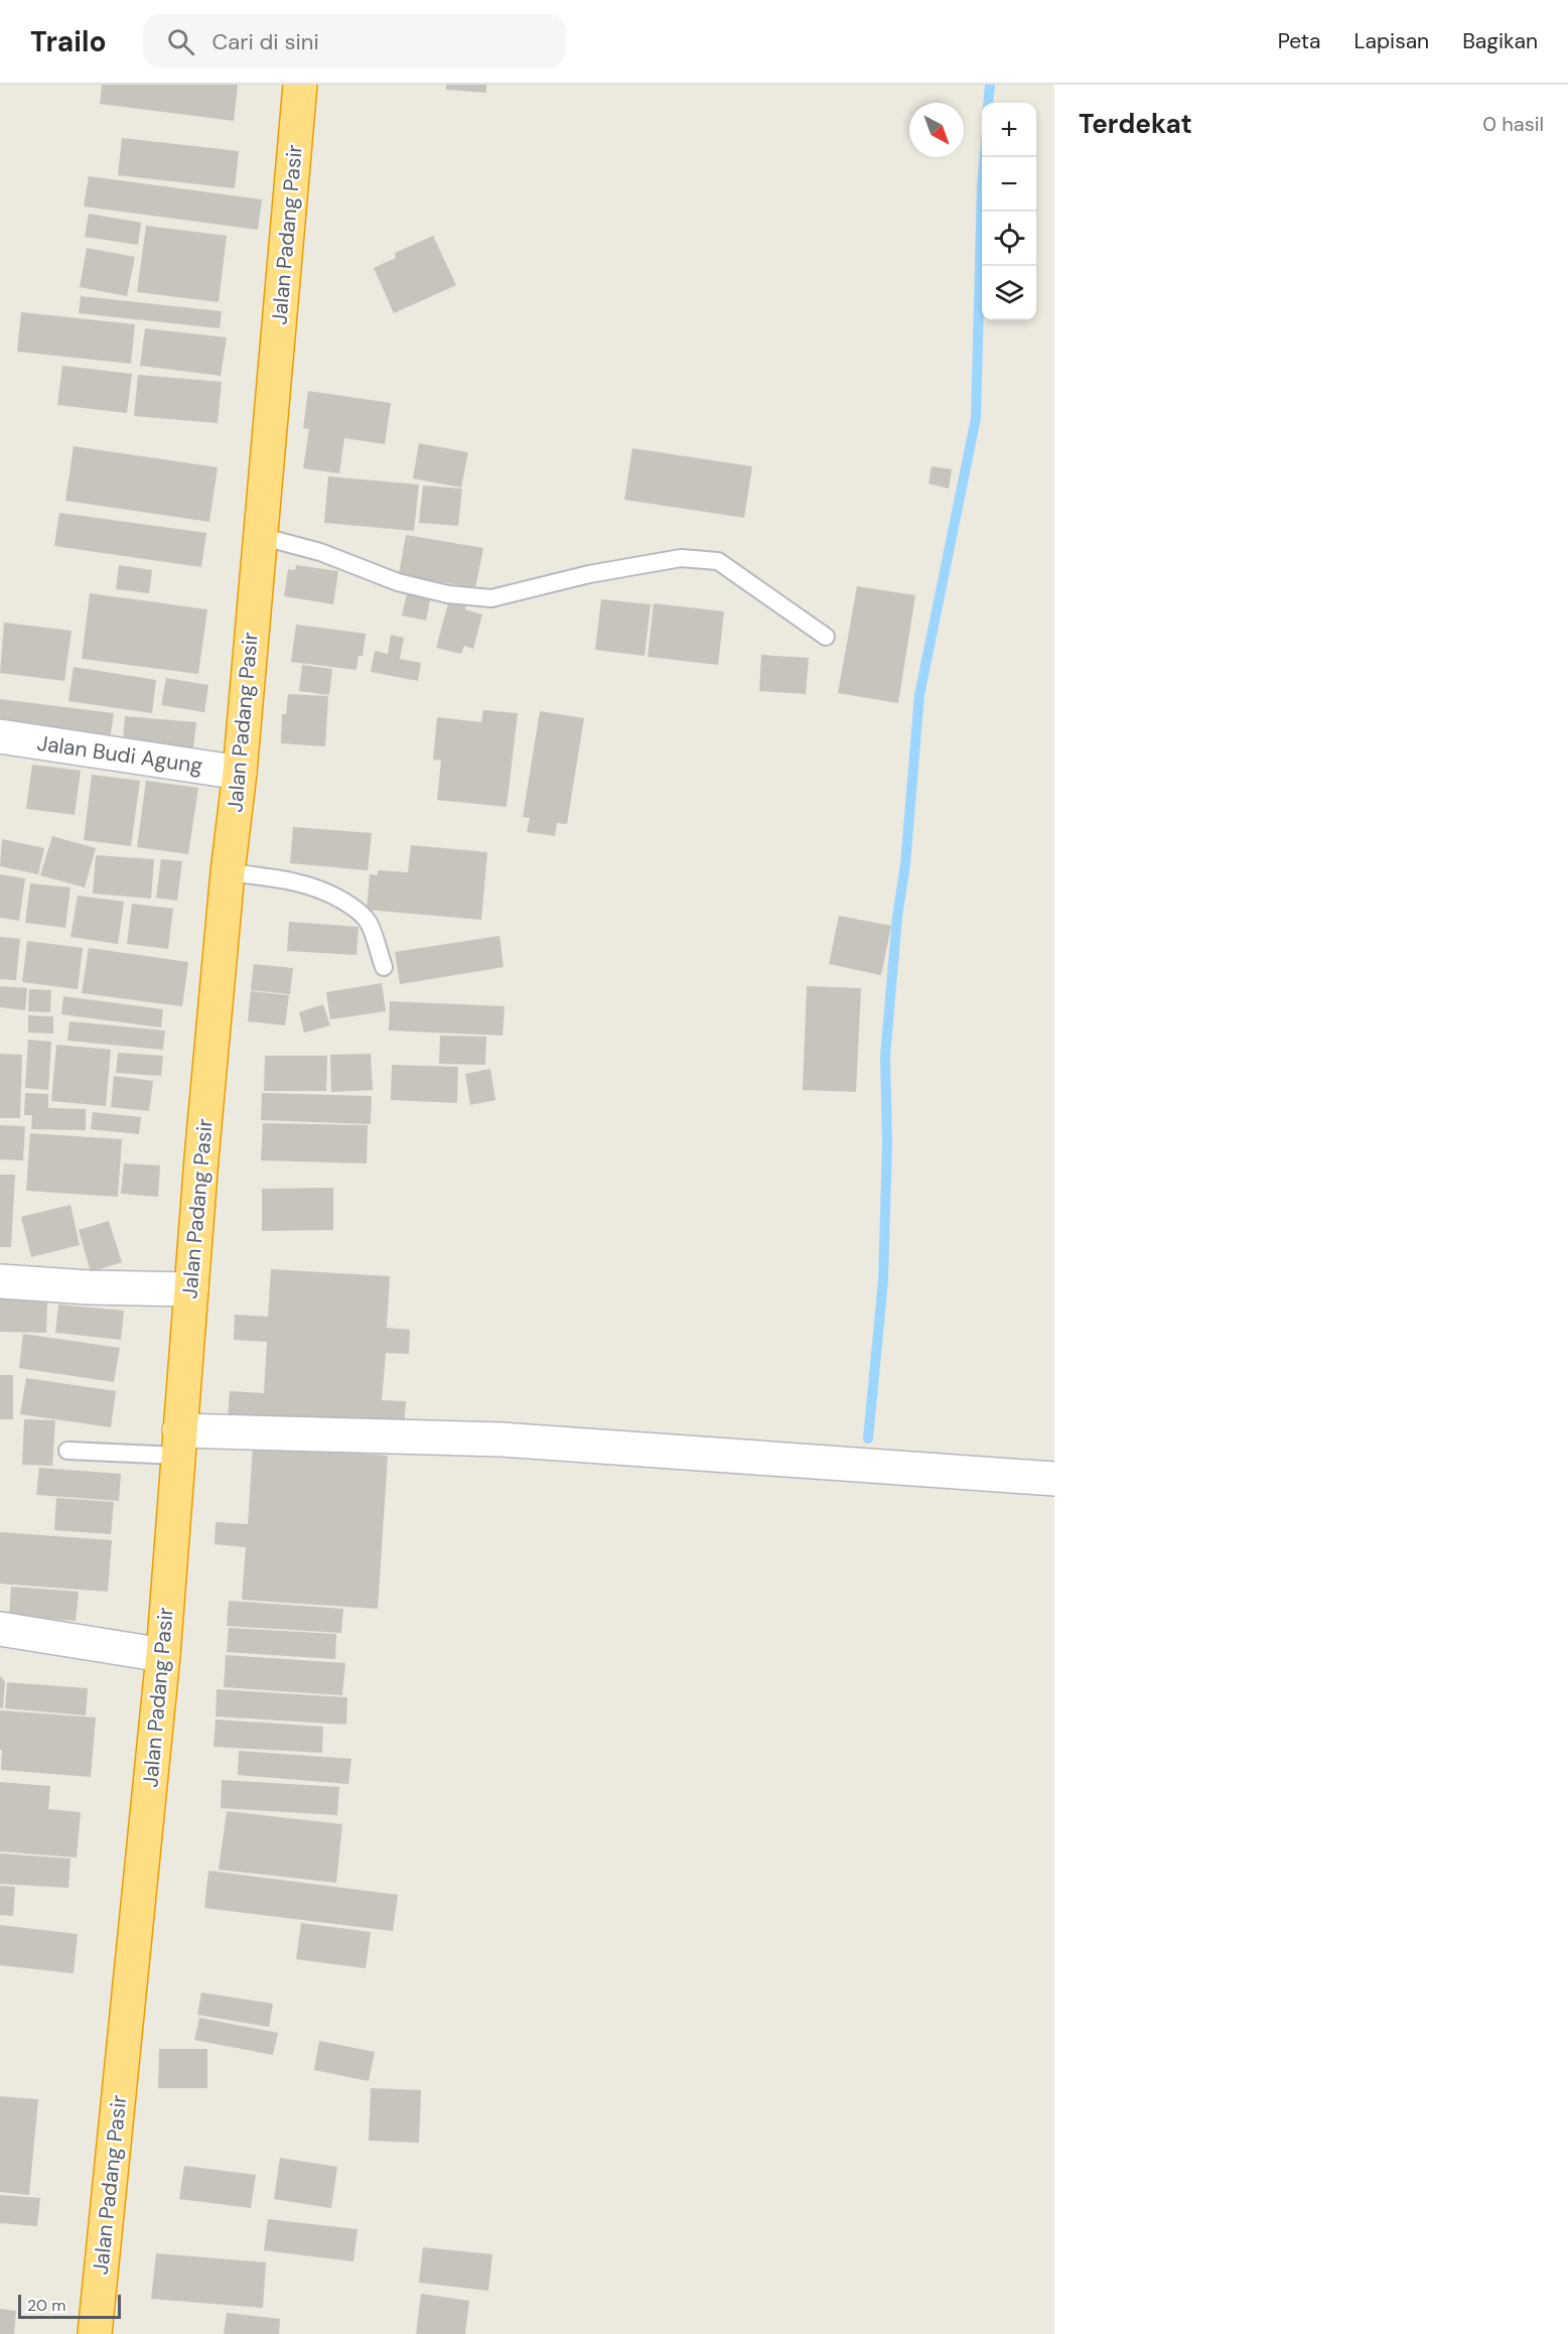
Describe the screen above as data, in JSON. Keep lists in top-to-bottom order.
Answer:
{
  "streets": {
    "highway": ["Jalan Padang Pasir"],
    "street": ["Jalan Budi Agung"]
  },
  "crossings": [
    ["Jalan Padang Pasir", "Jalan Budi Agung"]
  ],
  "scale_bar": "20 m",
  "north": "bottom right",
  "page": {
    "header": "Trailo",
    "search": "Cari di sini",
    "nav": ["Peta", "Lapisan", "Bagikan"],
    "heading": ["Terdekat", "0 hasil"],
    "map_buttons": ["+", "−"],
    "scale": "20 m"
  }
}
